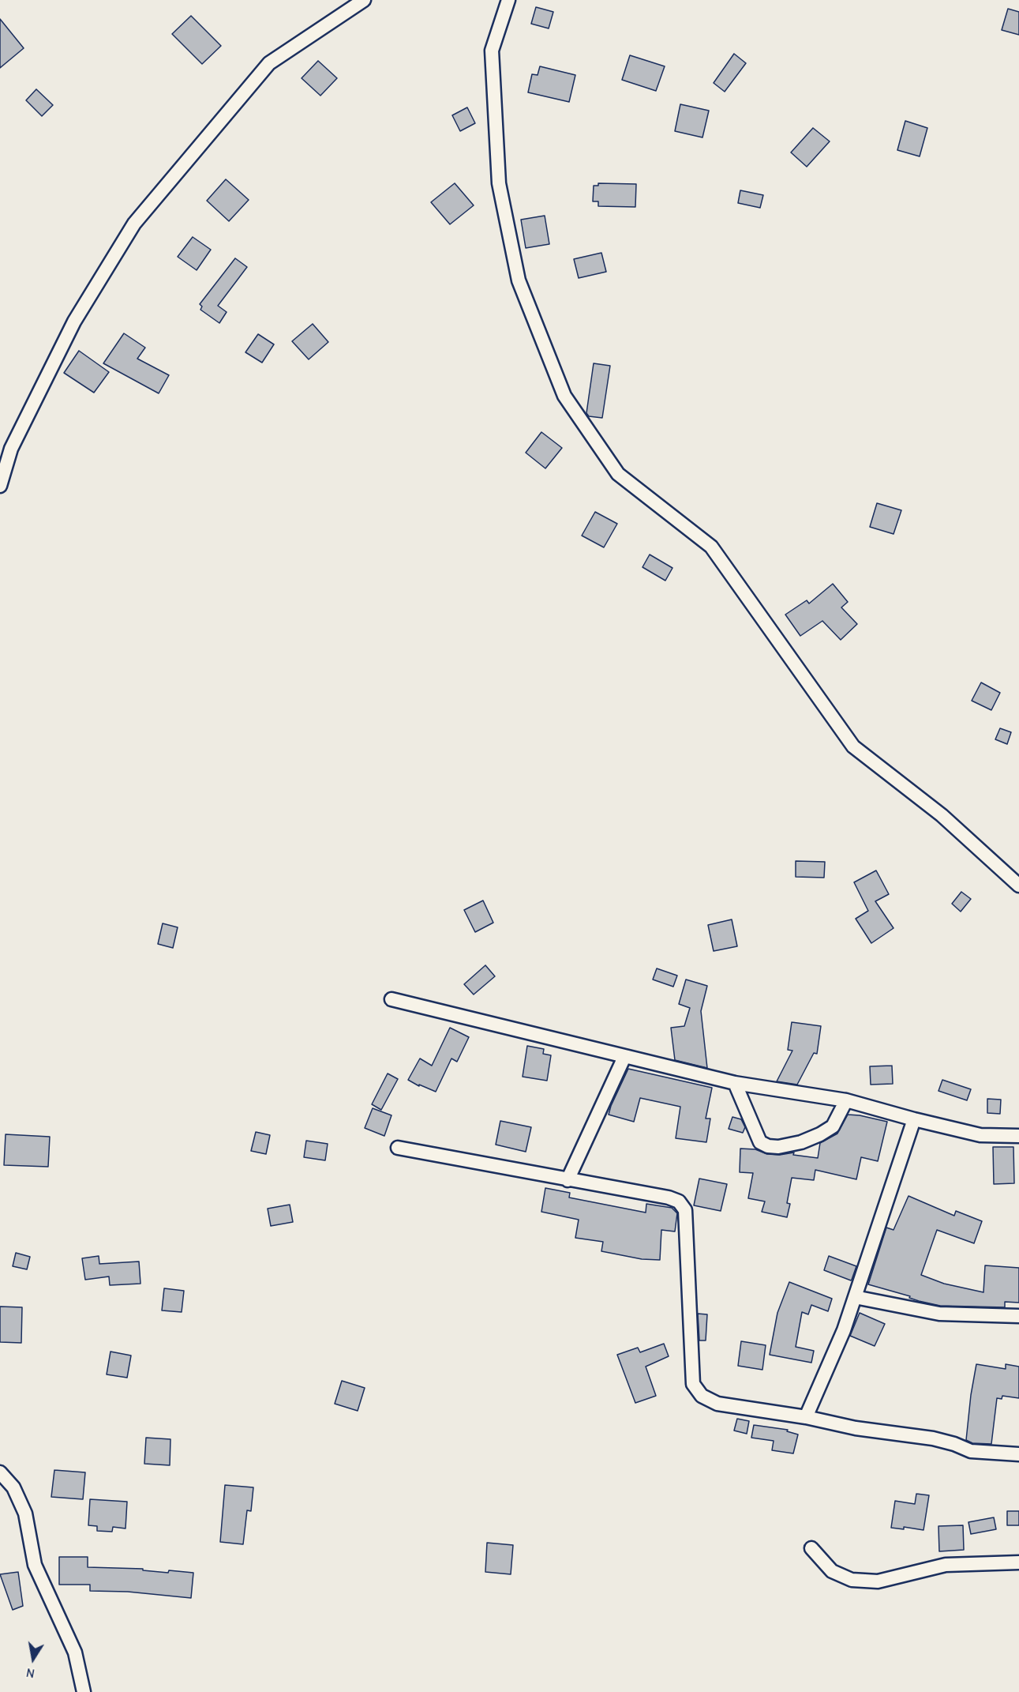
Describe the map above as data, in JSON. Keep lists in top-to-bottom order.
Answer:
{
  "north": "bottom"
}
